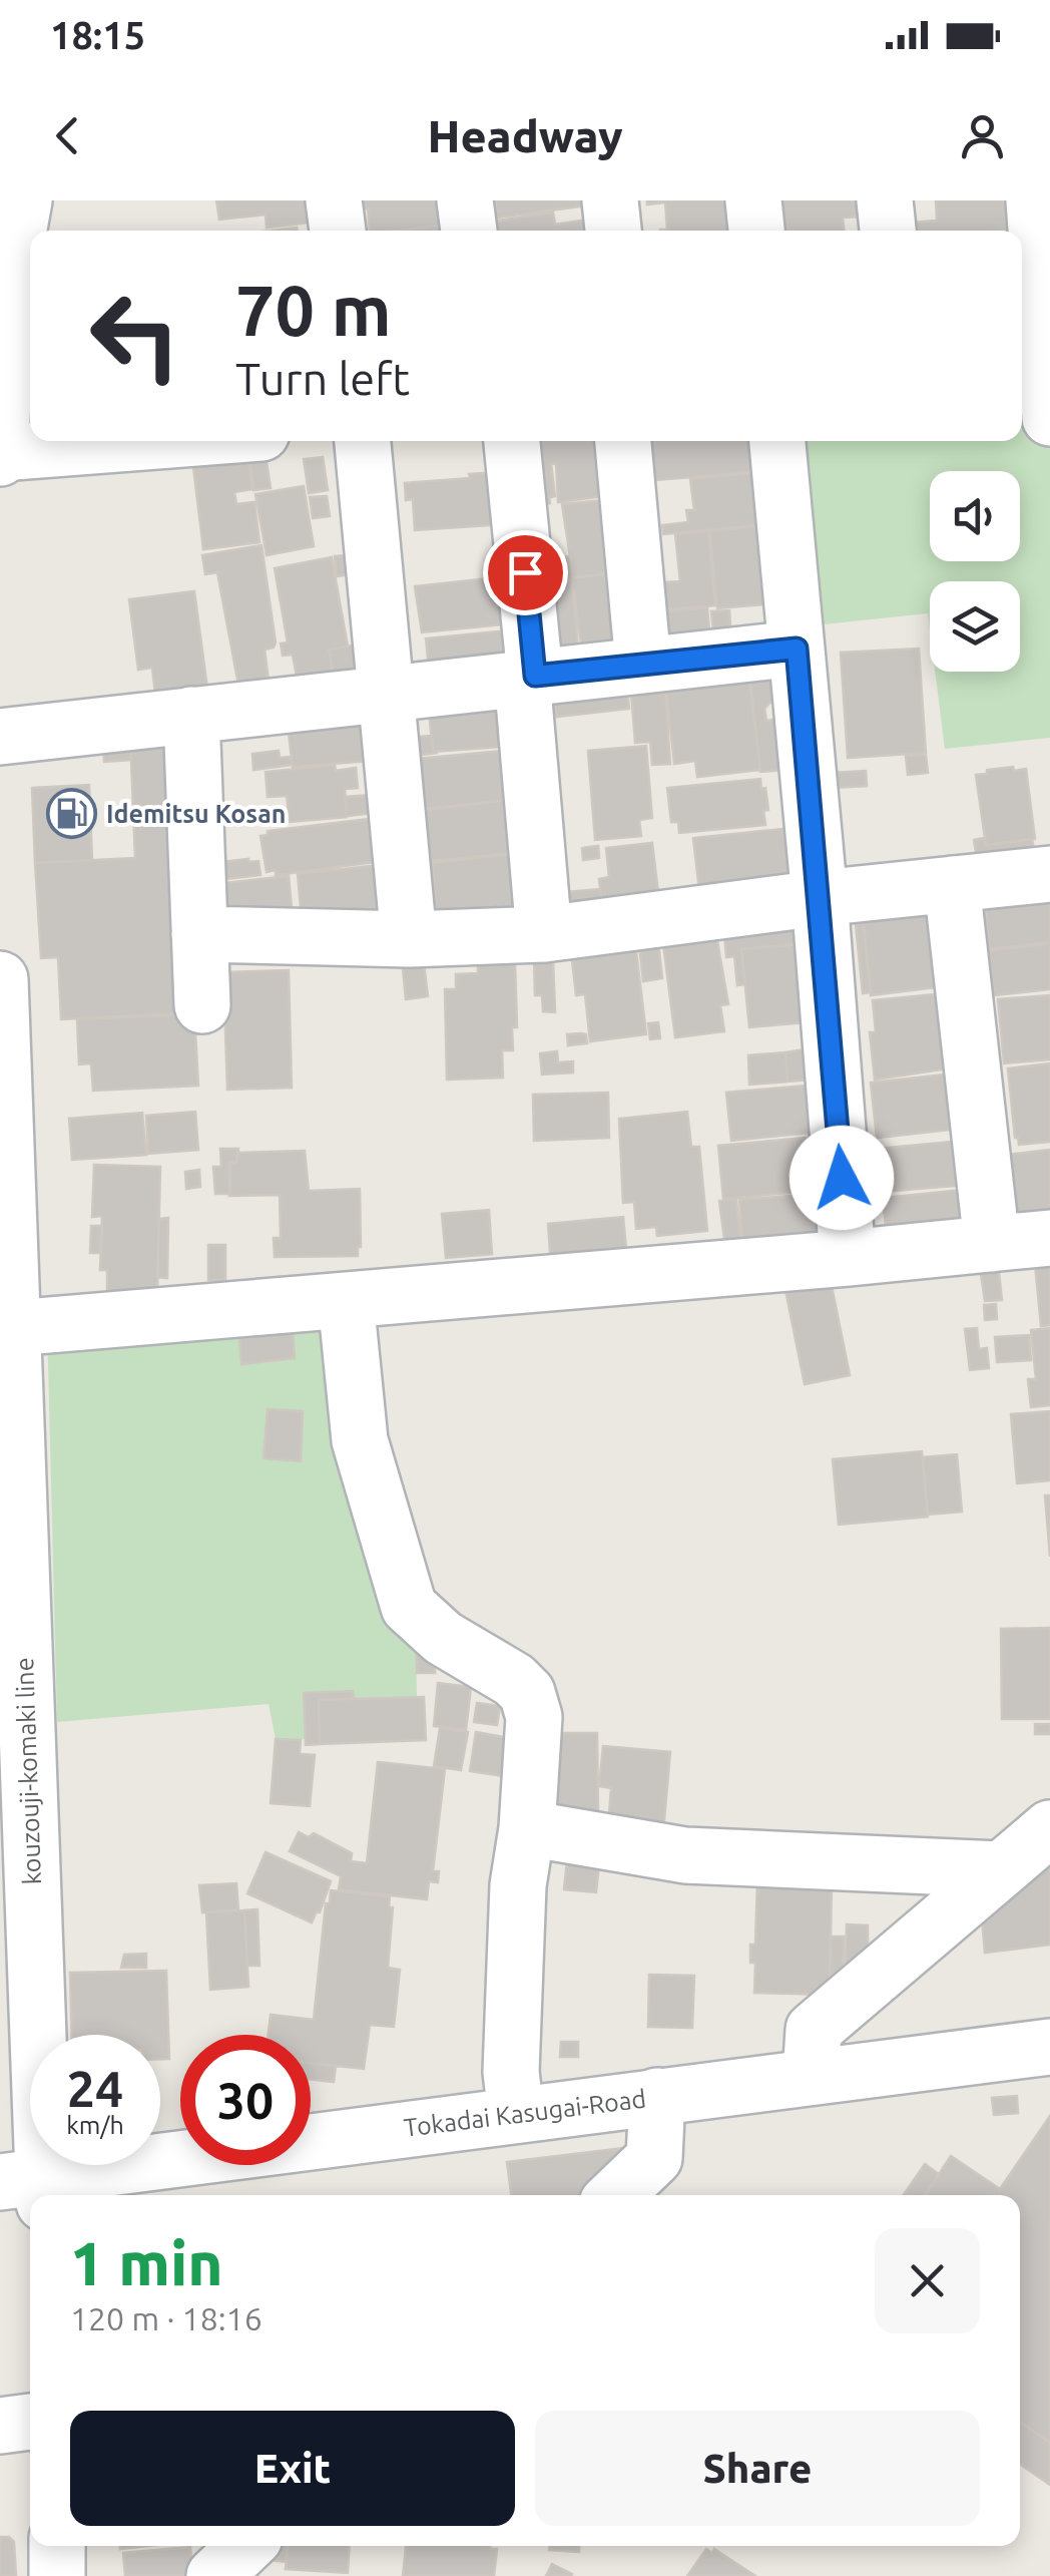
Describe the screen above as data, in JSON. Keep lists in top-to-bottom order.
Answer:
{
  "streets": {
    "street": ["kouzouji-komaki line", "Tokadai Kasugai-Road"]
  },
  "crossings": [
    ["kouzouji-komaki line", "Tokadai Kasugai-Road"]
  ],
  "places": {
    "fuel station": ["Idemitsu Kosan"]
  },
  "page": {
    "status": "18:15",
    "header": "Headway",
    "turn": ["70 m", "Turn left"],
    "speed": "24 km/h",
    "limit": "30",
    "heading": ["1 min", "120 m · 18:16"],
    "buttons": ["Exit", "Share"]
  }
}
